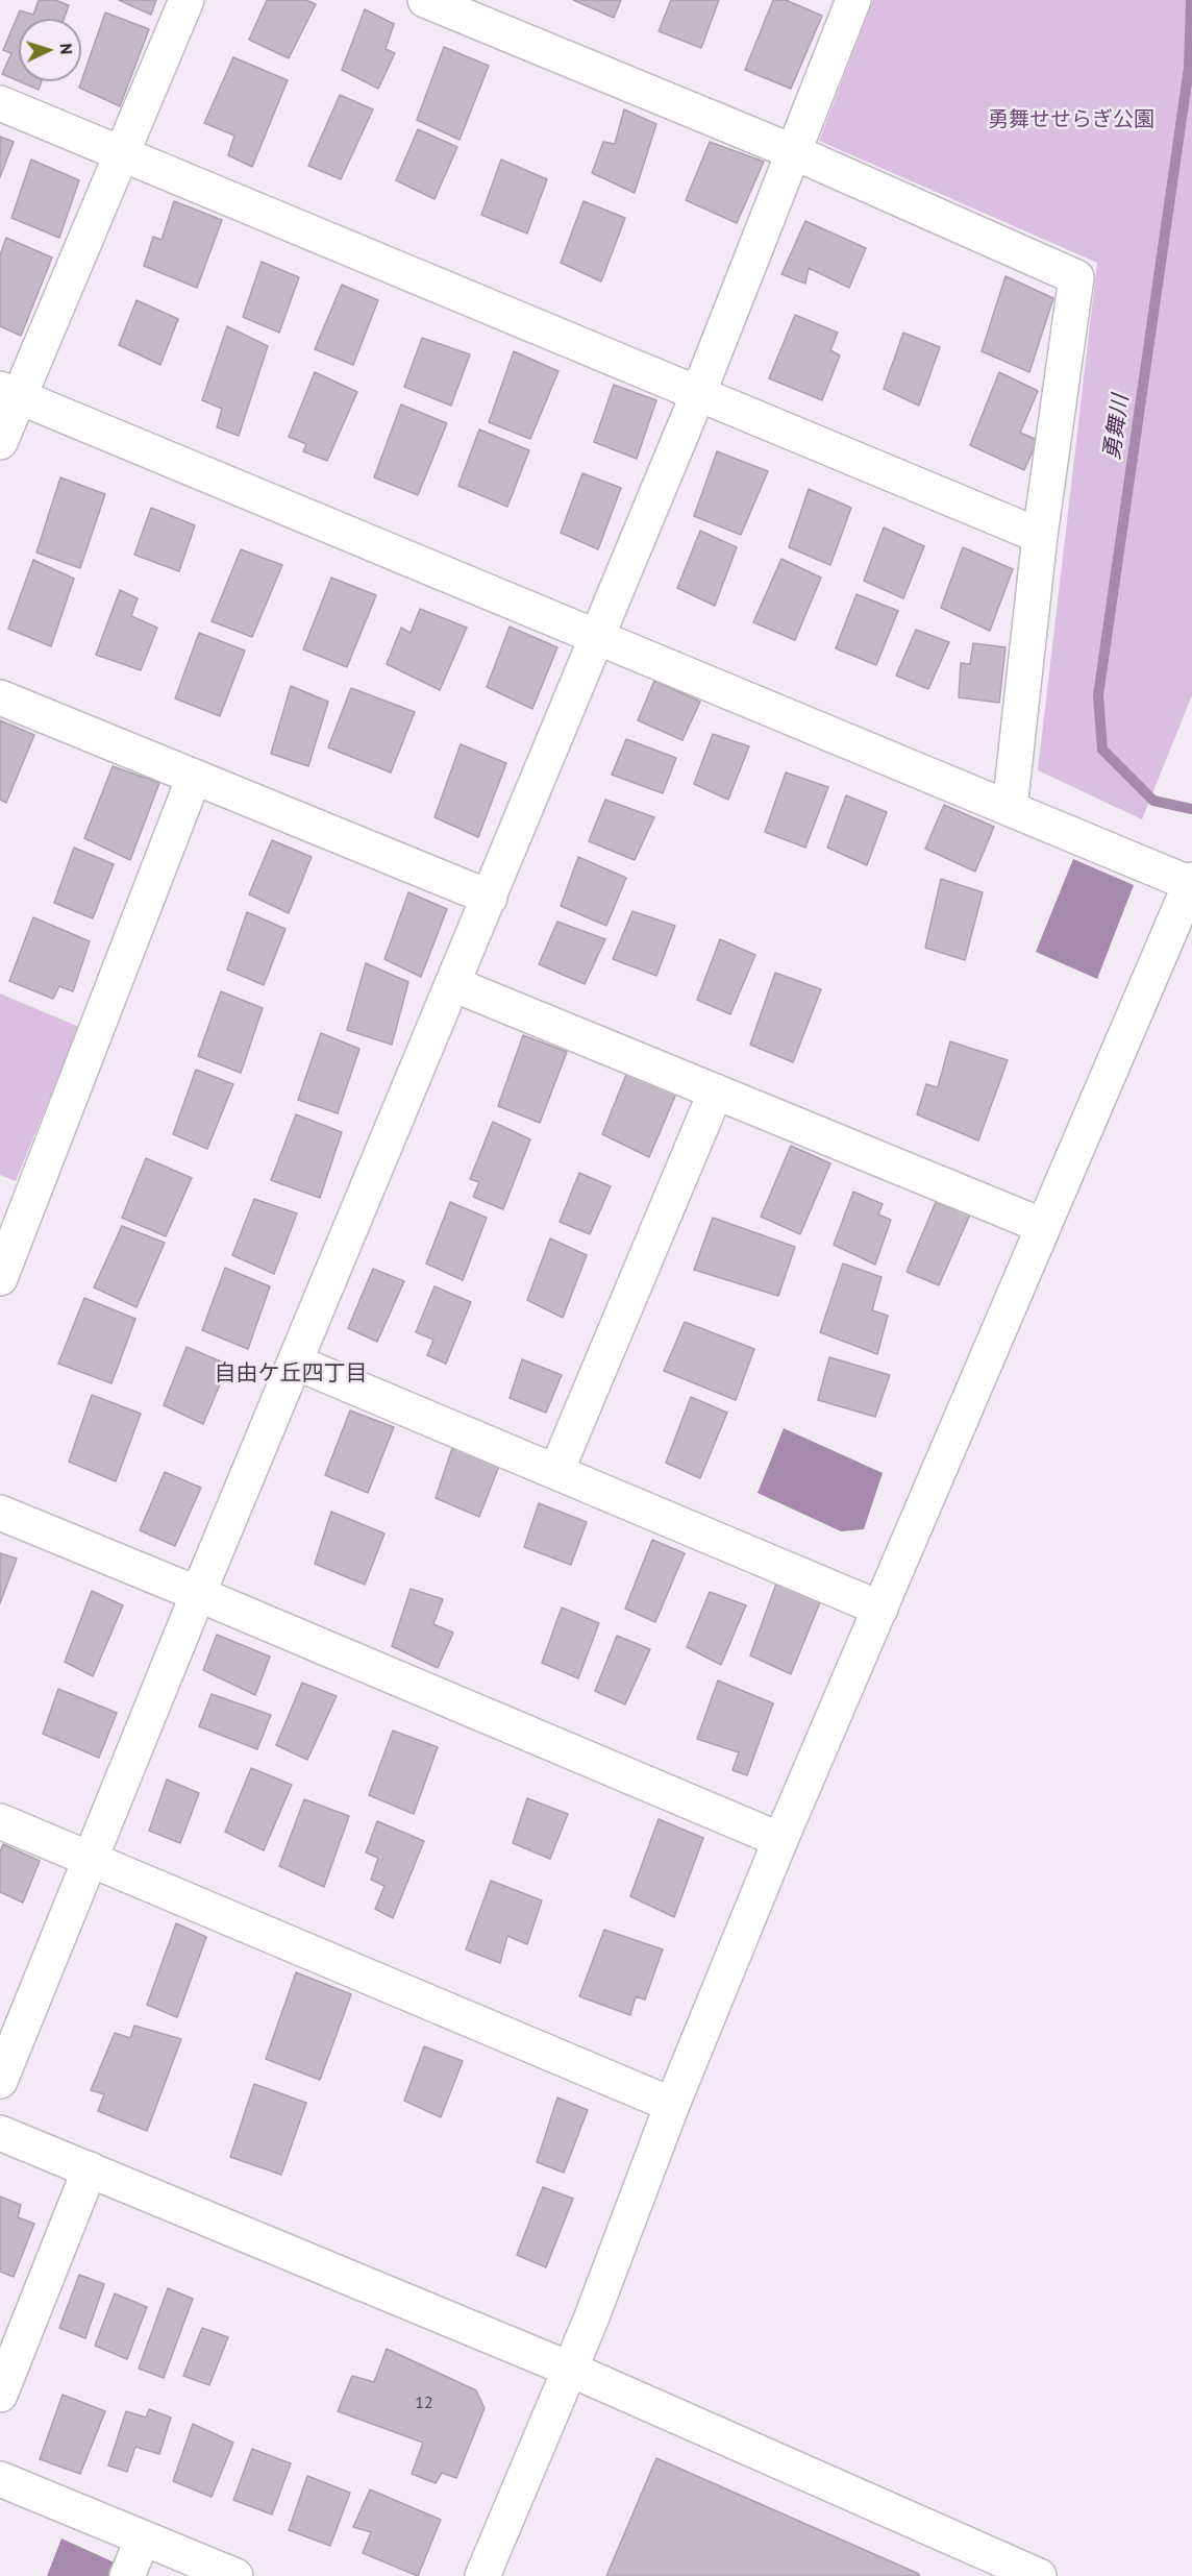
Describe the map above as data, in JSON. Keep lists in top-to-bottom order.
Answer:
{
  "districts": ["自由ケ丘四丁目"],
  "water": ["勇舞川"],
  "parks": ["勇舞せせらぎ公園"],
  "house_numbers": ["12"],
  "north": "right"
}
